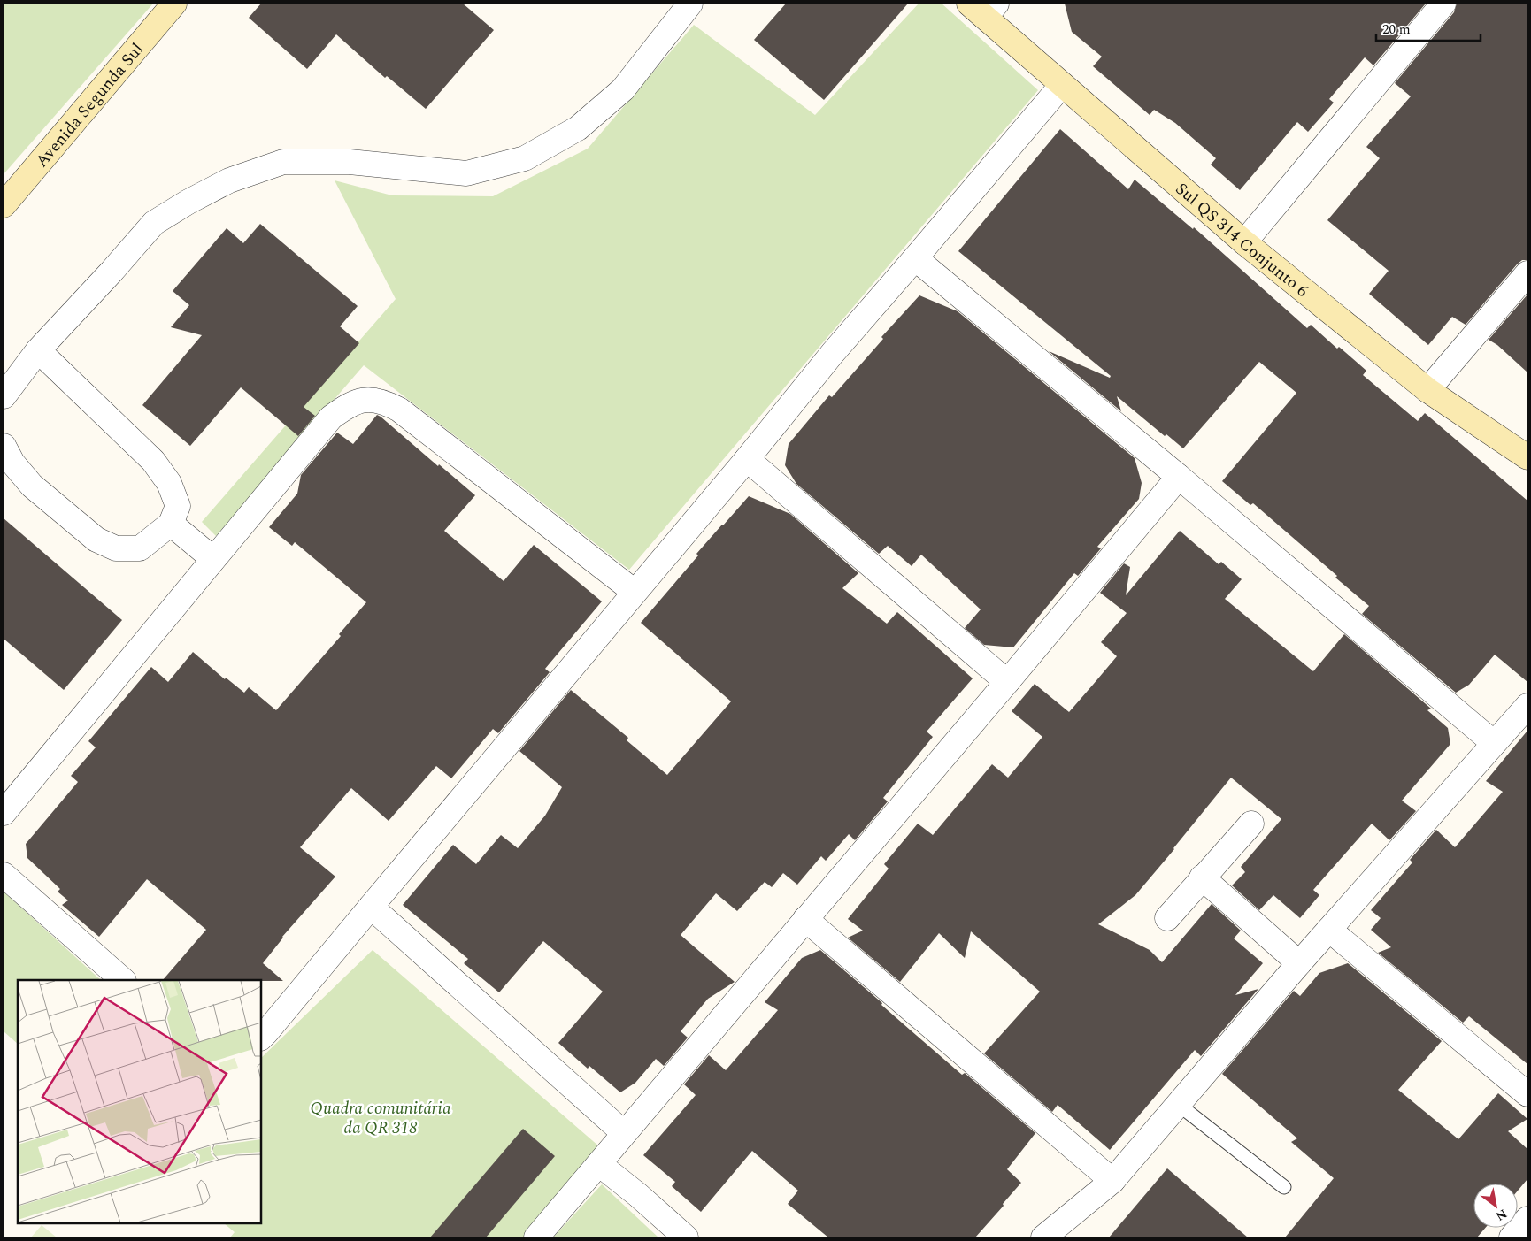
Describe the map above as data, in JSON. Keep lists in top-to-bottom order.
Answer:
{
  "streets": {
    "street": ["Avenida Segunda Sul", "Sul QS 314 Conjunto 6"]
  },
  "parks": ["Quadra comunitária da QR 318"],
  "scale_bar": "20 m",
  "north": "bottom right"
}
